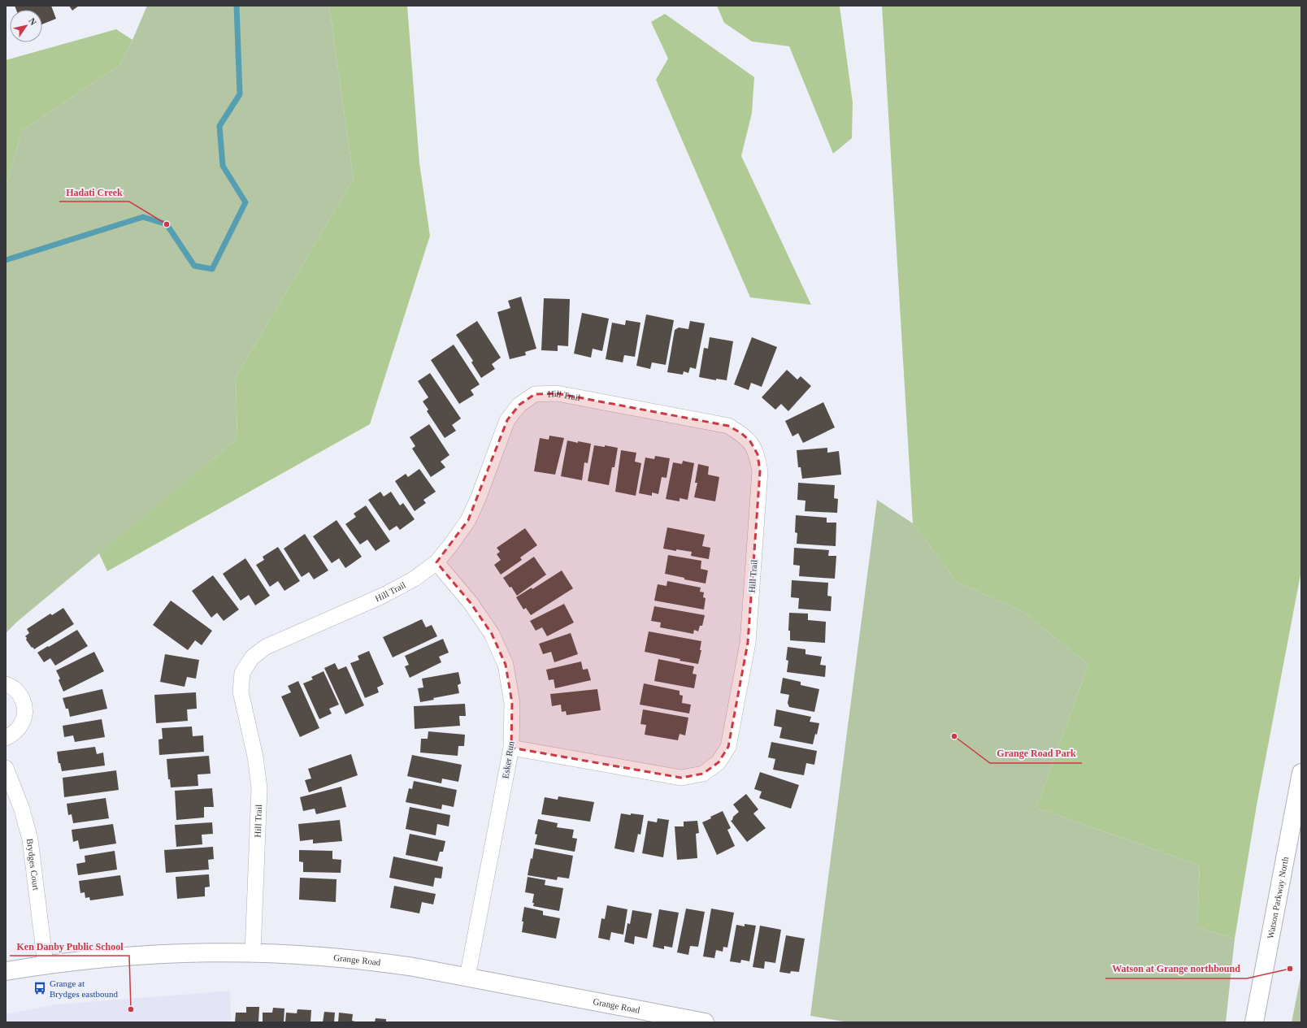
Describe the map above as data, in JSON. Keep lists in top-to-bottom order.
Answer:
{
  "streets": {
    "street": [
      "Hill Trail",
      "Esker Run",
      "Brydges Court",
      "Watson Parkway North",
      "Grange Road"
    ]
  },
  "crossings": [
    ["Hill Trail", "Esker Run"],
    ["Hill Trail", "Grange Road"],
    ["Esker Run", "Grange Road"],
    ["Brydges Court", "Grange Road"]
  ],
  "places": {
    "other": [
      "Hadati Creek",
      "Grange Road Park",
      "Watson at Grange northbound",
      "Ken Danby Public School"
    ],
    "bus stop": ["Grange at Brydges eastbound"]
  },
  "north": "top right"
}
